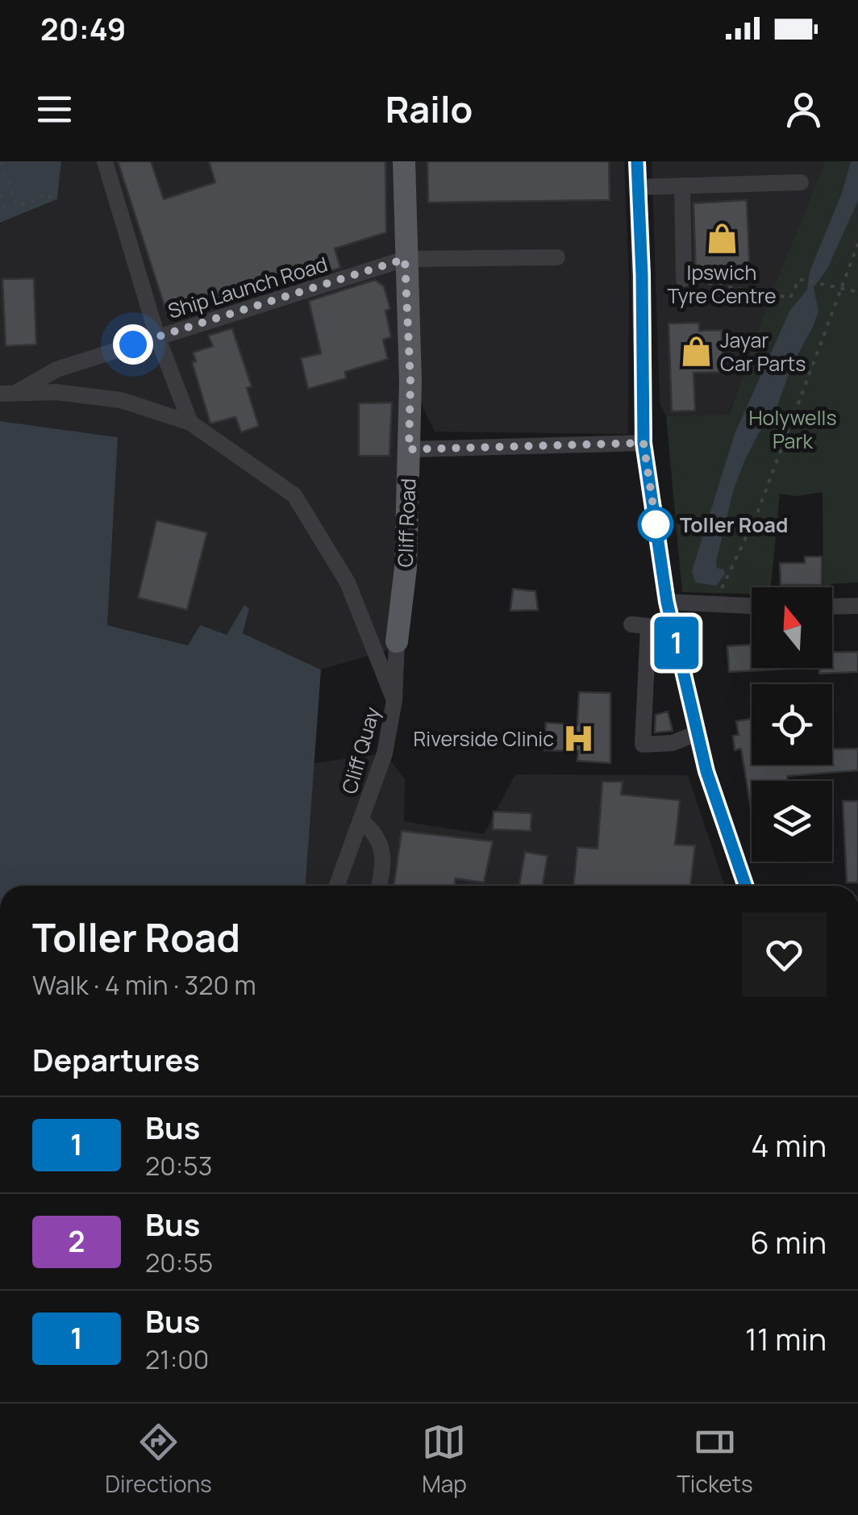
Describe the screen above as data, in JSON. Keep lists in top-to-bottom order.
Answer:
{
  "streets": {
    "main road": ["Cliff Road"],
    "street": ["Ship Launch Road", "Cliff Quay"]
  },
  "crossings": [
    ["Ship Launch Road", "Cliff Road"],
    ["Cliff Road", "Cliff Quay"]
  ],
  "parks": ["Holywells Park"],
  "places": {
    "shop": ["Ipswich Tyre Centre", "Jayar Car Parts"],
    "other": ["Toller Road"],
    "hospital": ["Riverside Clinic"]
  },
  "lines": ["bus line 1"],
  "north": "top",
  "page": {
    "status": "20:49",
    "header": "Railo",
    "on_map": "1",
    "heading": [
      ["Toller Road", "Walk · 4 min · 320 m"],
      "Departures"
    ],
    "list": [
      {
        "mark": "1",
        "name": "Bus",
        "note": "20:53",
        "value": "4 min"
      },
      {
        "mark": "2",
        "name": "Bus",
        "note": "20:55",
        "value": "6 min"
      },
      {
        "mark": "1",
        "name": "Bus",
        "note": "21:00",
        "value": "11 min"
      }
    ],
    "tabs": ["Directions", "Map", "Tickets"]
  }
}
